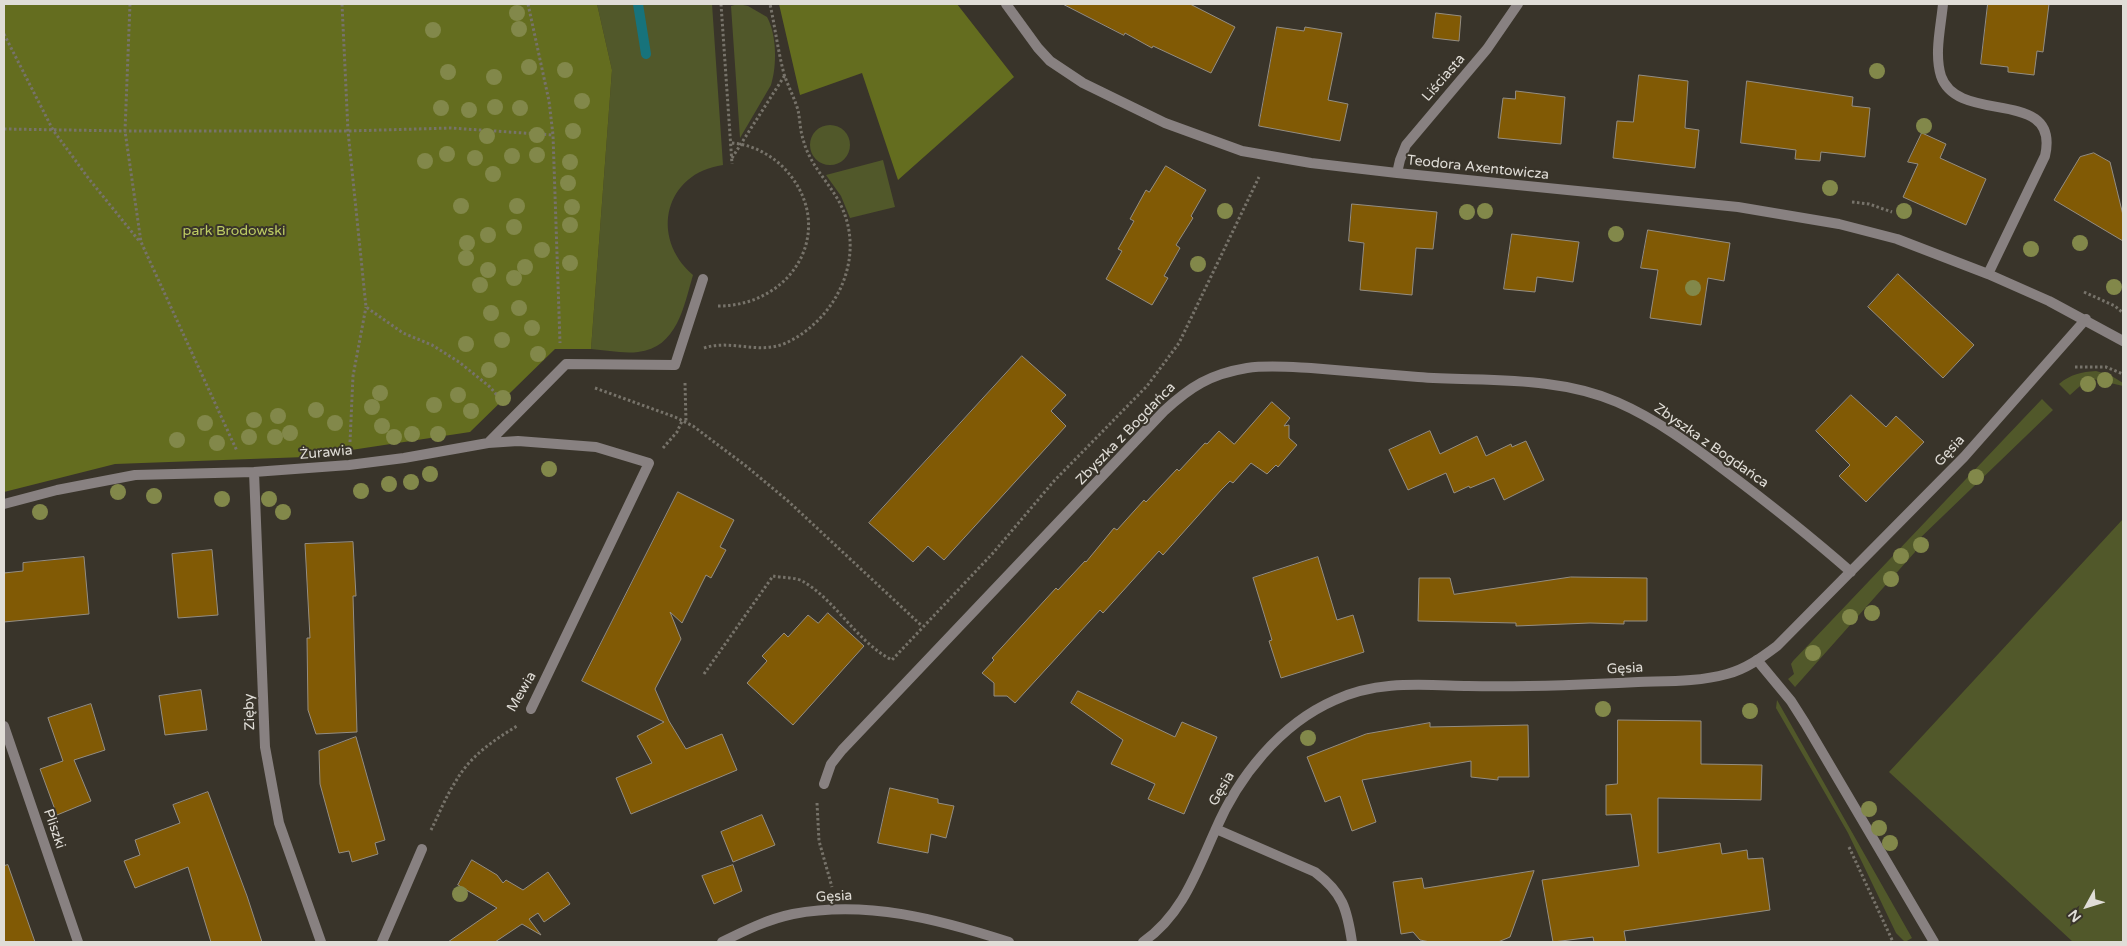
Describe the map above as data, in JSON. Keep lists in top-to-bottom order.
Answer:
{
  "streets": {
    "street": [
      "Liściasta",
      "Teodora Axentowicza",
      "Zbyszka z Bogdańca",
      "Gęsia",
      "Żurawia",
      "Mewia",
      "Zięby",
      "Pliszki"
    ]
  },
  "crossings": [
    ["Liściasta", "Teodora Axentowicza"],
    ["Teodora Axentowicza", "Gęsia"],
    ["Zbyszka z Bogdańca", "Gęsia"],
    ["Żurawia", "Mewia"],
    ["Żurawia", "Zięby"]
  ],
  "parks": ["park Brodowski"],
  "north": "bottom left"
}
